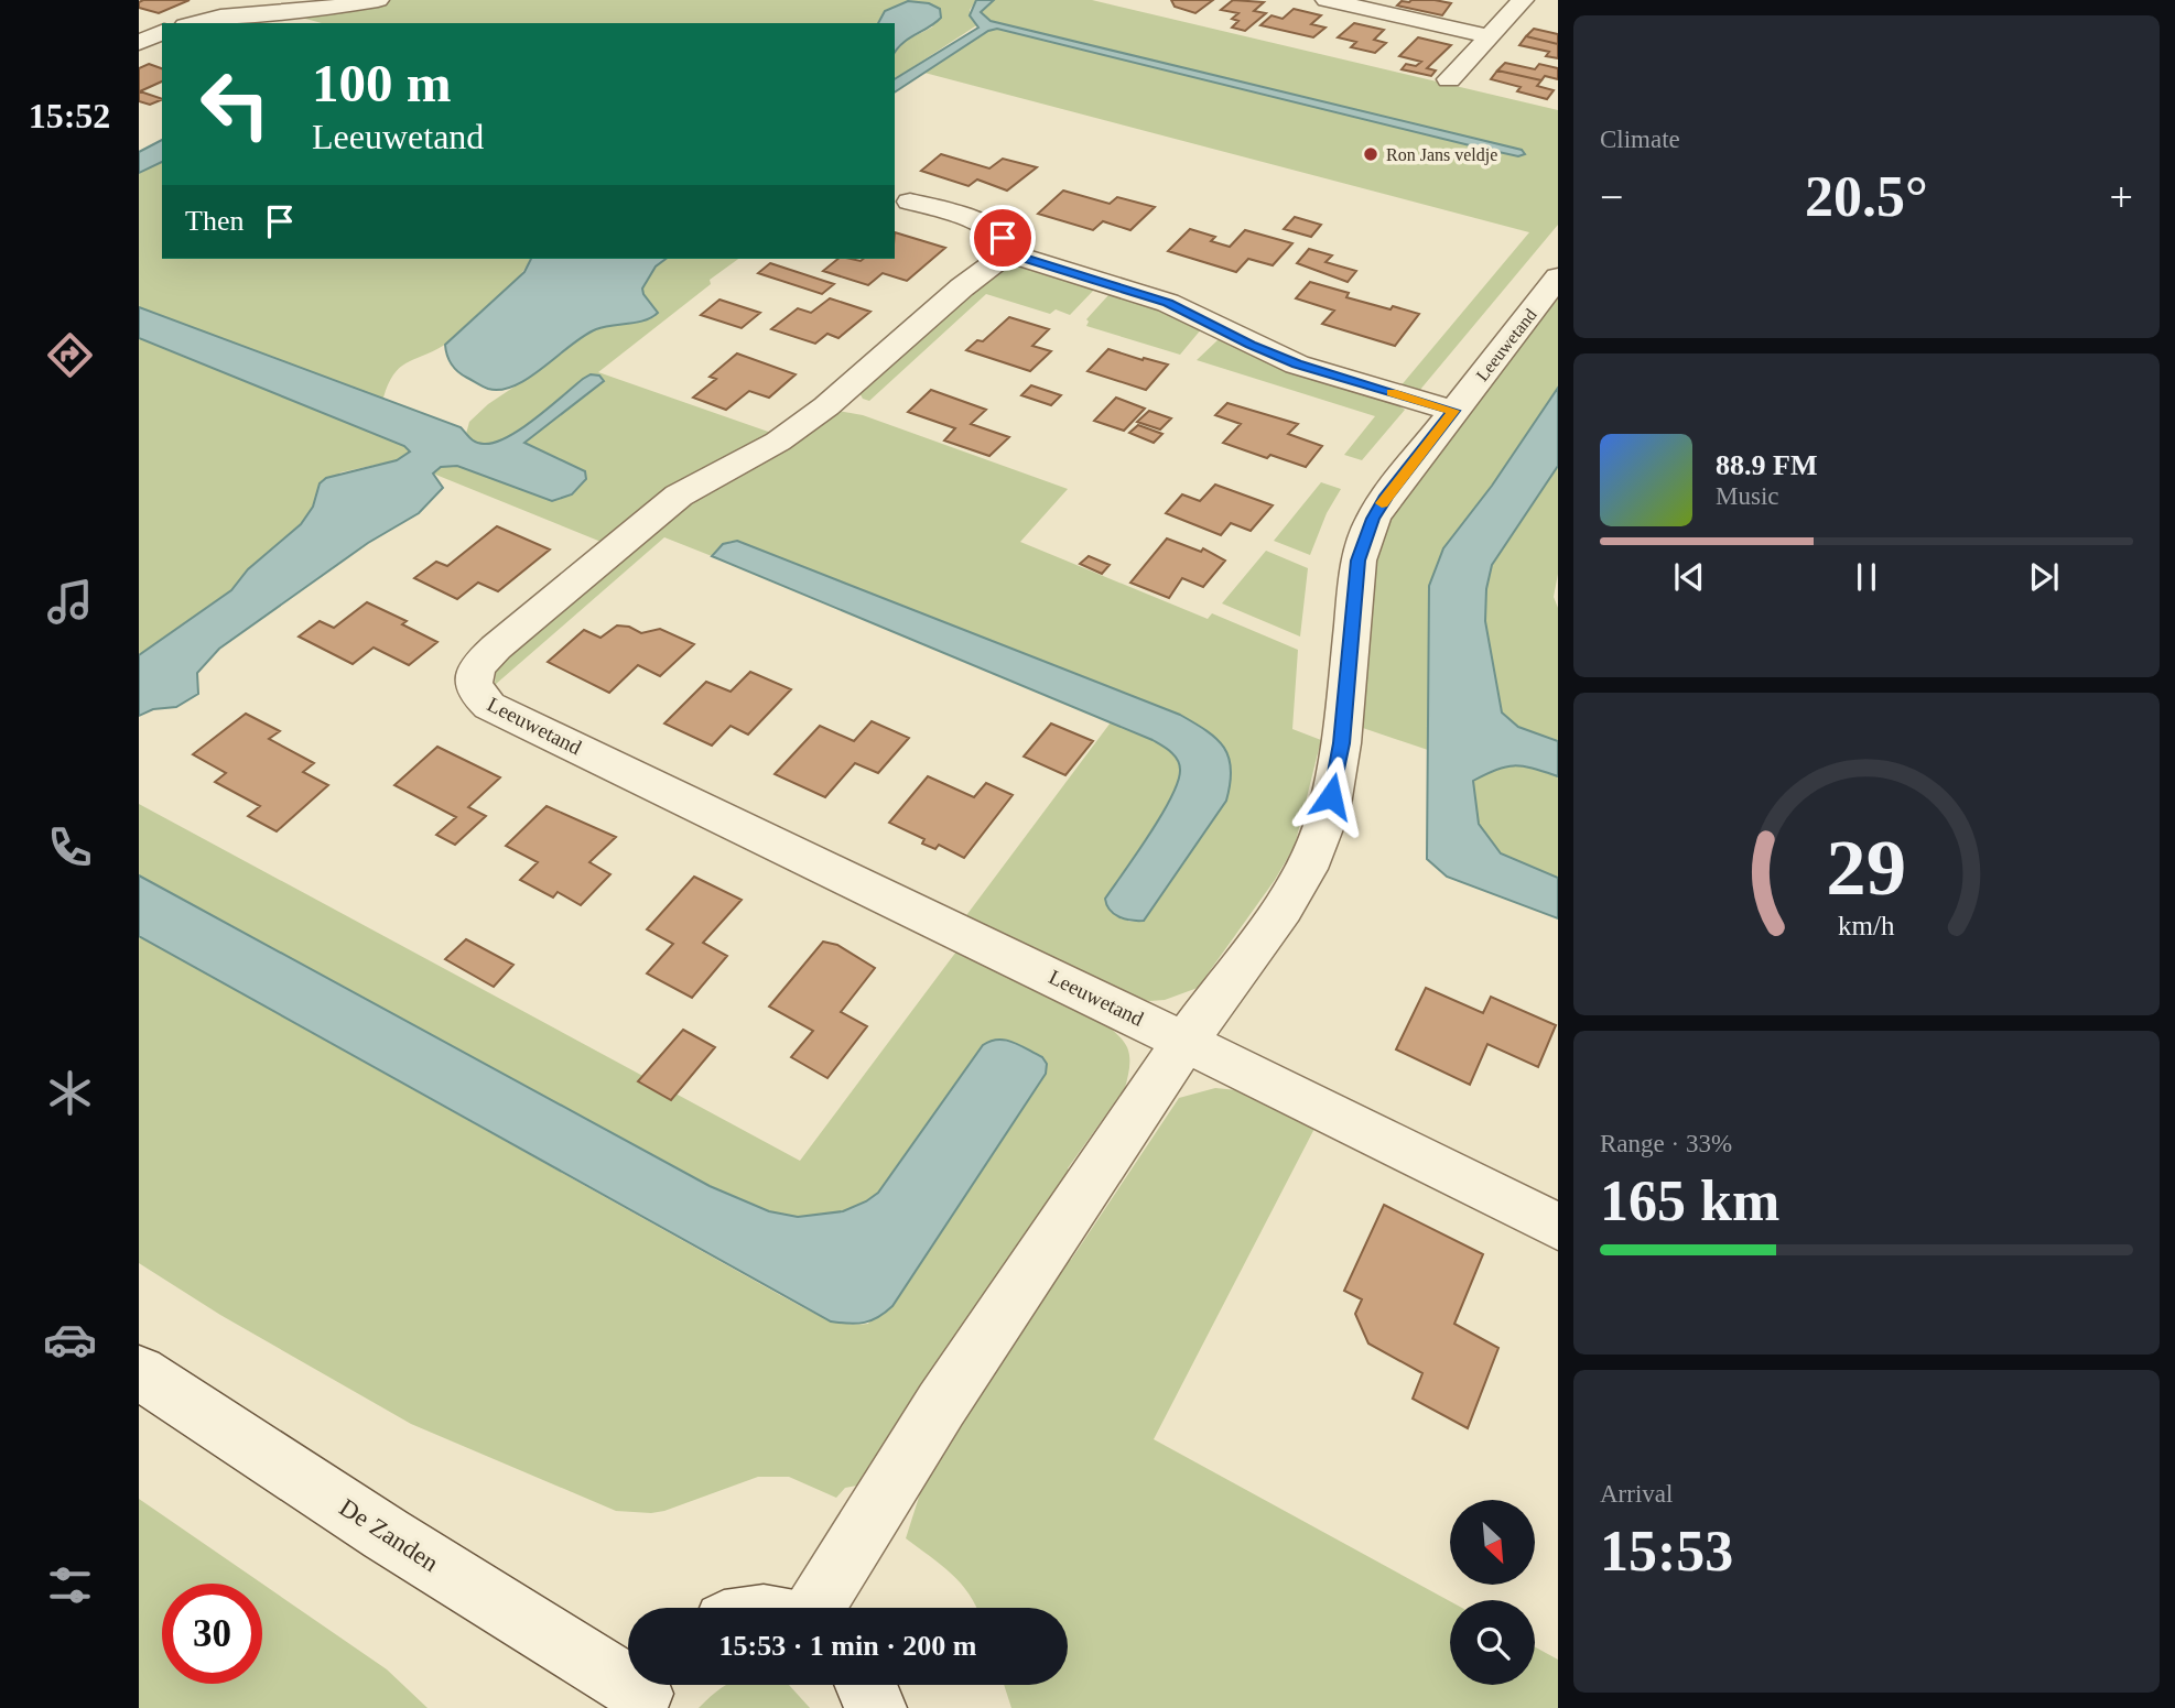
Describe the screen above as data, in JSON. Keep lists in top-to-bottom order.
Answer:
{
  "streets": {
    "street": ["Leeuwetand", "De Zanden"]
  },
  "places": ["Ron Jans veldje"],
  "north": "bottom right",
  "page": {
    "tabs": "15:52",
    "tile": [
      "Climate",
      ["Range · 33%", "165 km"],
      ["Arrival", "15:53"]
    ],
    "turn": ["100 m", "Leeuwetand"],
    "heat": ["−", "20.5°", "+"],
    "then": "Then",
    "song": ["88.9 FM", "Music"],
    "limit": "30",
    "trip": "15:53 · 1 min · 200 m",
    "gauge": ["29", "km/h"]
  }
}
